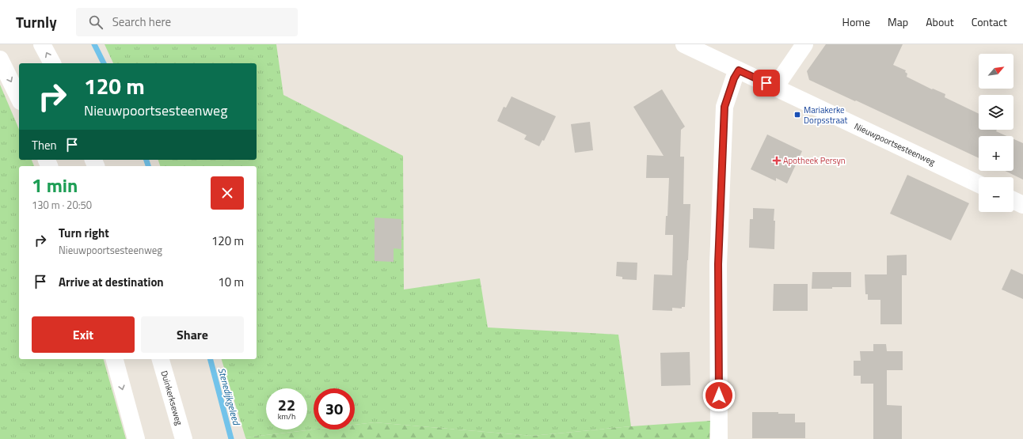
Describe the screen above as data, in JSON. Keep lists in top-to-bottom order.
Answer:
{
  "streets": {
    "main road": ["Nieuwpoortsesteenweg", "Duinkerkseweg"]
  },
  "water": ["Stenedijkgeleed"],
  "places": {
    "transit": ["Mariakerke Dorpsstraat"],
    "health": ["Apotheek Persyn"]
  },
  "north": "top right",
  "page": {
    "header": "Turnly",
    "search": "Search here",
    "nav": [
      "Home",
      "Map",
      "About",
      "Contact"
    ],
    "map_buttons": ["+", "−"],
    "turn": ["120 m", "Nieuwpoortsesteenweg"],
    "then": "Then",
    "heading": ["1 min", "130 m · 20:50"],
    "list": [
      {
        "name": "Turn right",
        "note": "Nieuwpoortsesteenweg",
        "value": "120 m"
      },
      {
        "name": "Arrive at destination",
        "value": "10 m"
      }
    ],
    "buttons": ["Exit", "Share"],
    "speed": "22 km/h",
    "limit": "30"
  }
}
